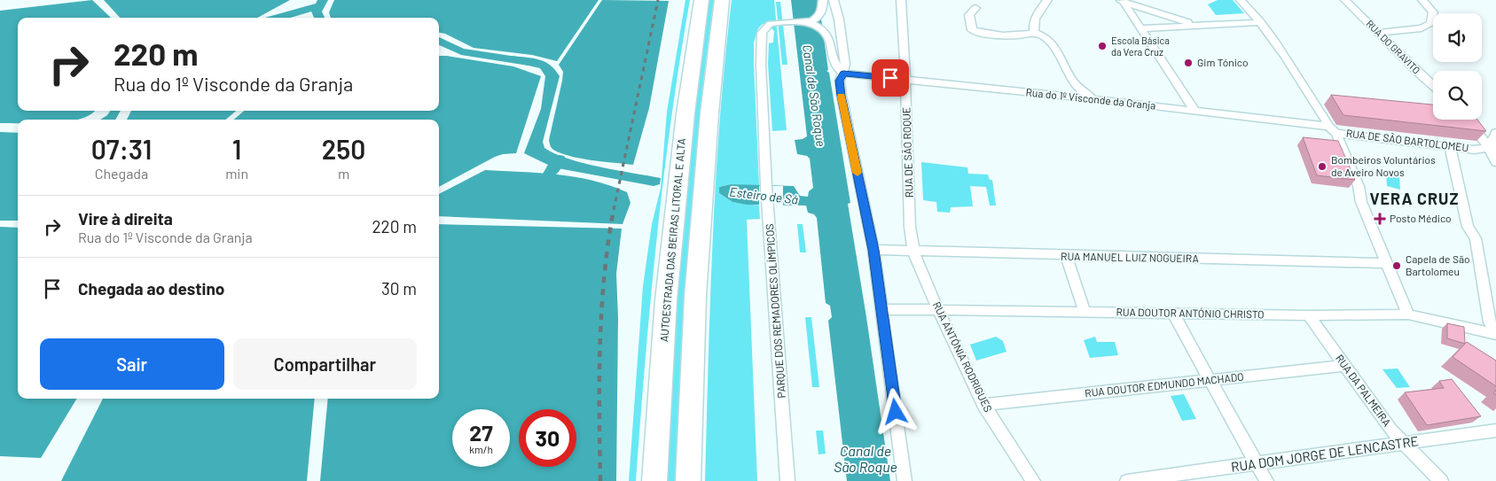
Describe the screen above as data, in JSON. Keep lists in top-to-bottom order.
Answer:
{
  "streets": {
    "highway": ["AUTOESTRADA DAS BEIRAS LITORAL E ALTA"],
    "street": [
      "RUA DO GRAVITO",
      "Rua do 1º Visconde da Granja",
      "RUA DE SÃO BARTOLOMEU",
      "RUA DE SÃO ROQUE",
      "RUA MANUEL LUIZ NOGUEIRA",
      "PARQUE DOS REMADORES OLÍMPICOS",
      "RUA DOUTOR ANTÓNIO CHRISTO",
      "RUA ANTÓNIA RODRIGUES",
      "RUA DOUTOR EDMUNDO MACHADO",
      "RUA DA PALMEIRA",
      "RUA DOM JORGE DE LENCASTRE"
    ]
  },
  "crossings": [
    ["Rua do 1º Visconde da Granja", "RUA DE SÃO BARTOLOMEU"],
    ["Rua do 1º Visconde da Granja", "RUA DE SÃO ROQUE"],
    ["RUA DE SÃO BARTOLOMEU", "RUA MANUEL LUIZ NOGUEIRA"],
    ["RUA DE SÃO BARTOLOMEU", "RUA DOUTOR ANTÓNIO CHRISTO"],
    ["RUA DE SÃO ROQUE", "RUA MANUEL LUIZ NOGUEIRA"],
    ["RUA DE SÃO ROQUE", "RUA ANTÓNIA RODRIGUES"],
    ["RUA MANUEL LUIZ NOGUEIRA", "RUA ANTÓNIA RODRIGUES"],
    ["RUA DOUTOR ANTÓNIO CHRISTO", "RUA ANTÓNIA RODRIGUES"],
    ["RUA DOUTOR ANTÓNIO CHRISTO", "RUA DA PALMEIRA"],
    ["RUA ANTÓNIA RODRIGUES", "RUA DOUTOR EDMUNDO MACHADO"],
    ["RUA DOUTOR EDMUNDO MACHADO", "RUA DA PALMEIRA"],
    ["RUA DA PALMEIRA", "RUA DOM JORGE DE LENCASTRE"]
  ],
  "districts": ["VERA CRUZ"],
  "water": ["Canal de São Roque", "Esteiro de Sá"],
  "places": {
    "other": [
      "Escola Básica da Vera Cruz",
      "Gim Tónico",
      "Bombeiros Voluntários de Aveiro Novos",
      "Capela de São Bartolomeu"
    ],
    "health": ["Posto Médico"]
  },
  "page": {
    "turn": ["220 m", "Rua do 1º Visconde da Granja"],
    "eta": [
      "07:31",
      "Chegada",
      "1",
      "min",
      "250",
      "m"
    ],
    "list": [
      {
        "name": "Vire à direita",
        "note": "Rua do 1º Visconde da Granja",
        "value": "220 m"
      },
      {
        "name": "Chegada ao destino",
        "value": "30 m"
      }
    ],
    "buttons": ["Sair", "Compartilhar"],
    "speed": "27 km/h",
    "limit": "30"
  }
}
